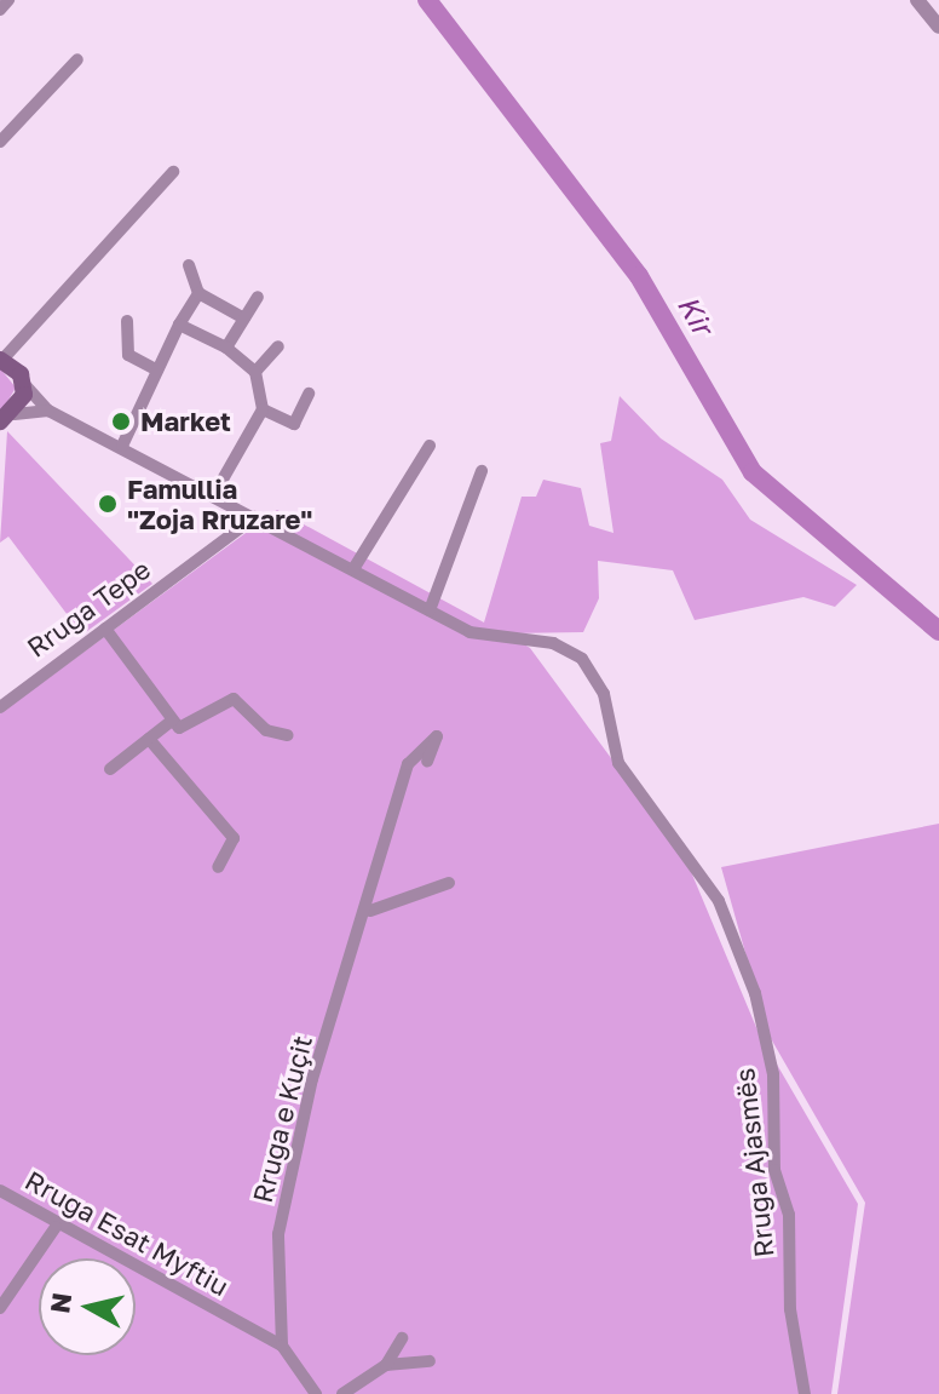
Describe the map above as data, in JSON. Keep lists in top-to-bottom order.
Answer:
{
  "streets": {
    "street": [
      "Rruga Tepe",
      "Rruga e Kuçit",
      "Rruga Ajasmës",
      "Rruga Esat Myftiu"
    ]
  },
  "crossings": [
    ["Rruga e Kuçit", "Rruga Esat Myftiu"]
  ],
  "water": ["Kir"],
  "places": ["Market", "Famullia \"Zoja Rruzare\""],
  "north": "left"
}
